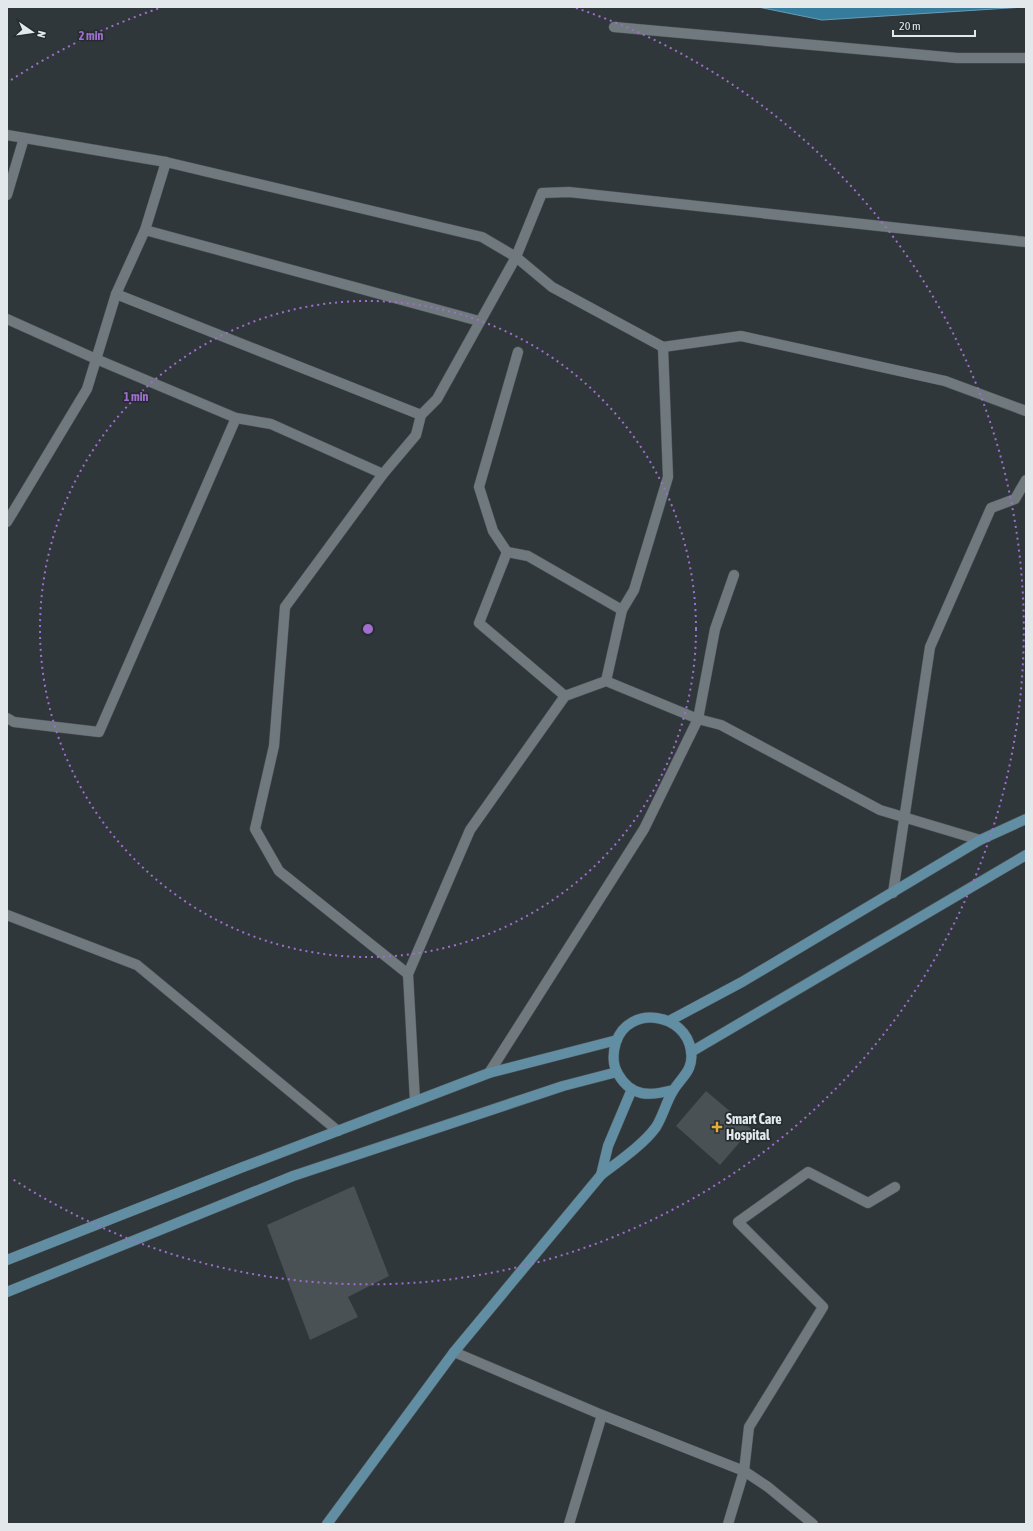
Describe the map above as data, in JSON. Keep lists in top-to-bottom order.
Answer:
{
  "places": {
    "health": ["Smart Care Hospital"]
  },
  "scale_bar": "20 m",
  "north": "right",
  "rings": ["2 min", "1 min"]
}
